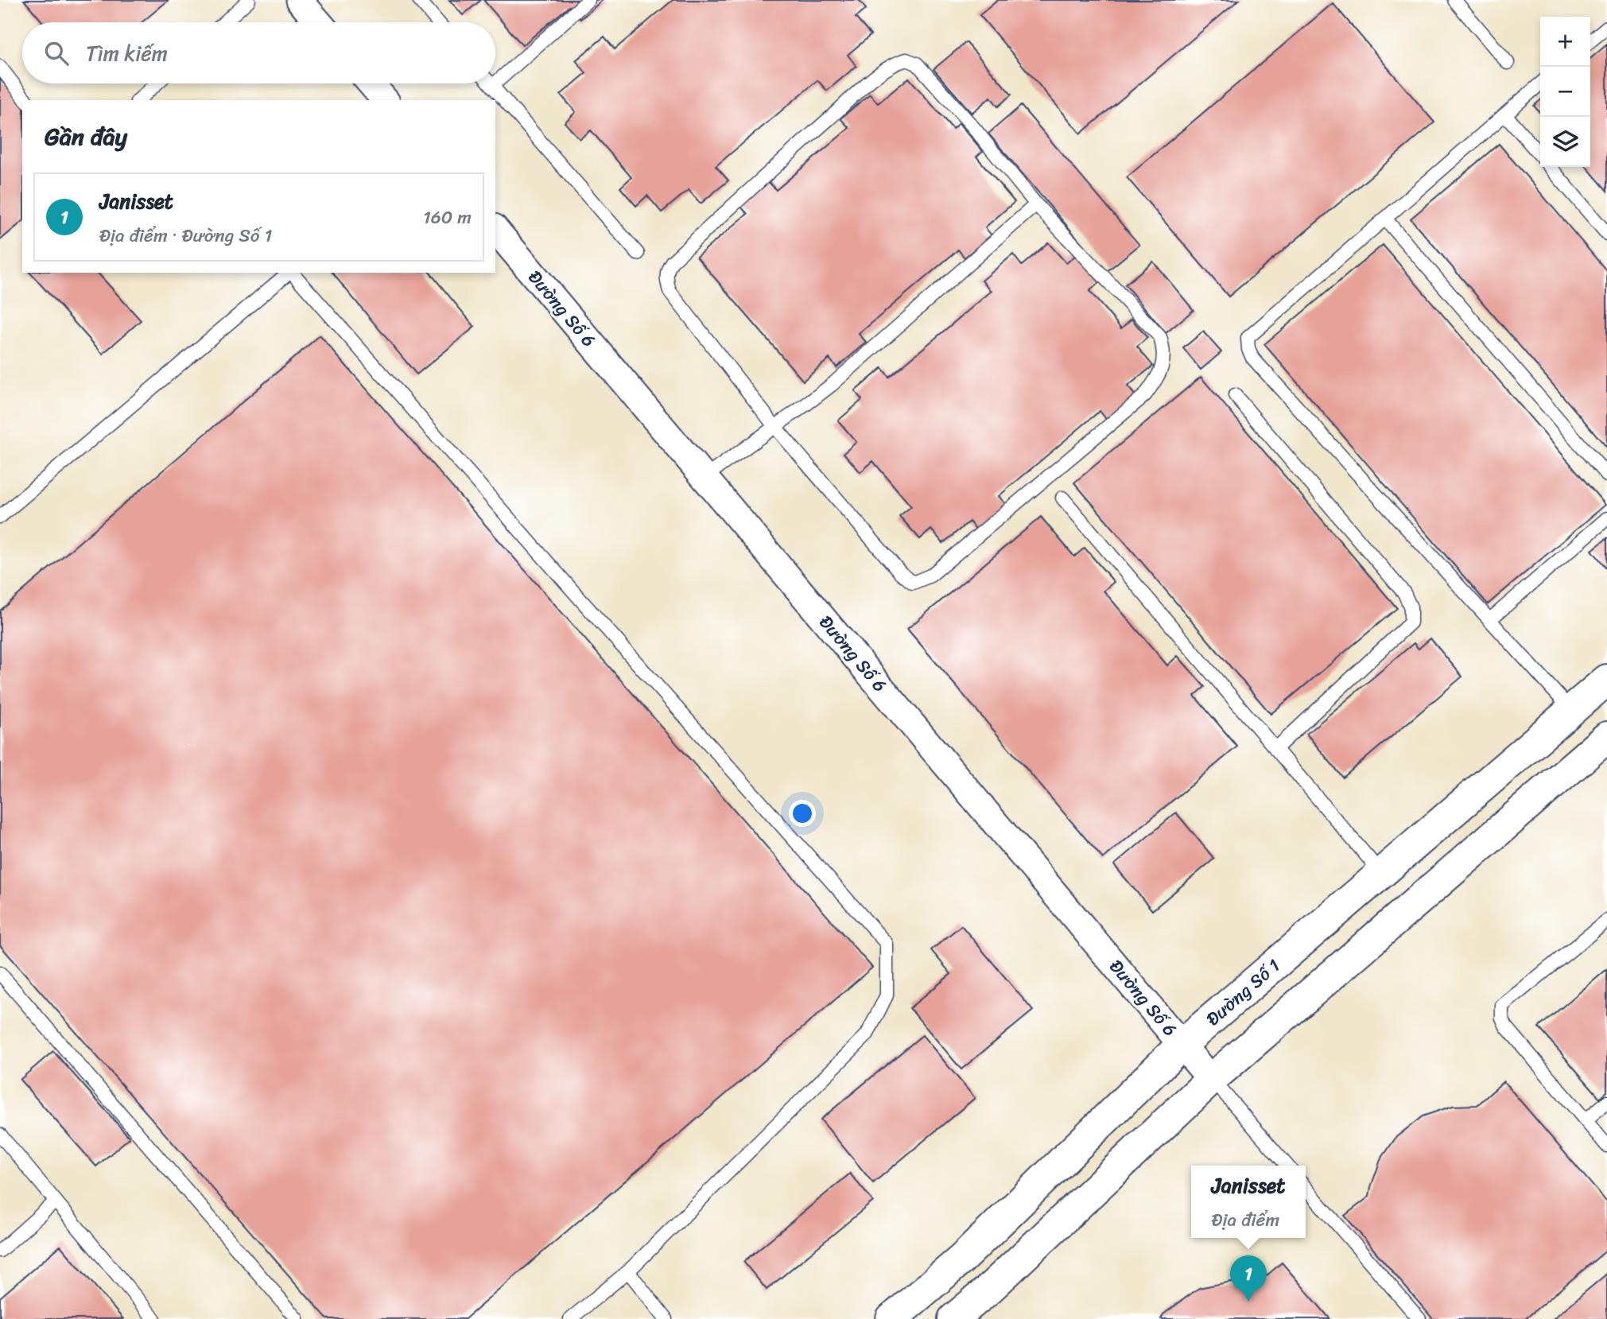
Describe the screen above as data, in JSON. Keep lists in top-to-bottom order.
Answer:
{
  "streets": {
    "street": ["Đường Số 6", "Đường Số 1"]
  },
  "crossings": [
    ["Đường Số 6", "Đường Số 1"]
  ],
  "page": {
    "map_buttons": ["+", "−"],
    "search": "Tìm kiếm",
    "heading": "Gần đây",
    "list": [
      {
        "mark": "1",
        "name": "Janisset",
        "note": "Địa điểm · Đường Số 1",
        "value": "160 m"
      }
    ],
    "popup": ["Janisset", "Địa điểm"],
    "pins": "1"
  }
}
